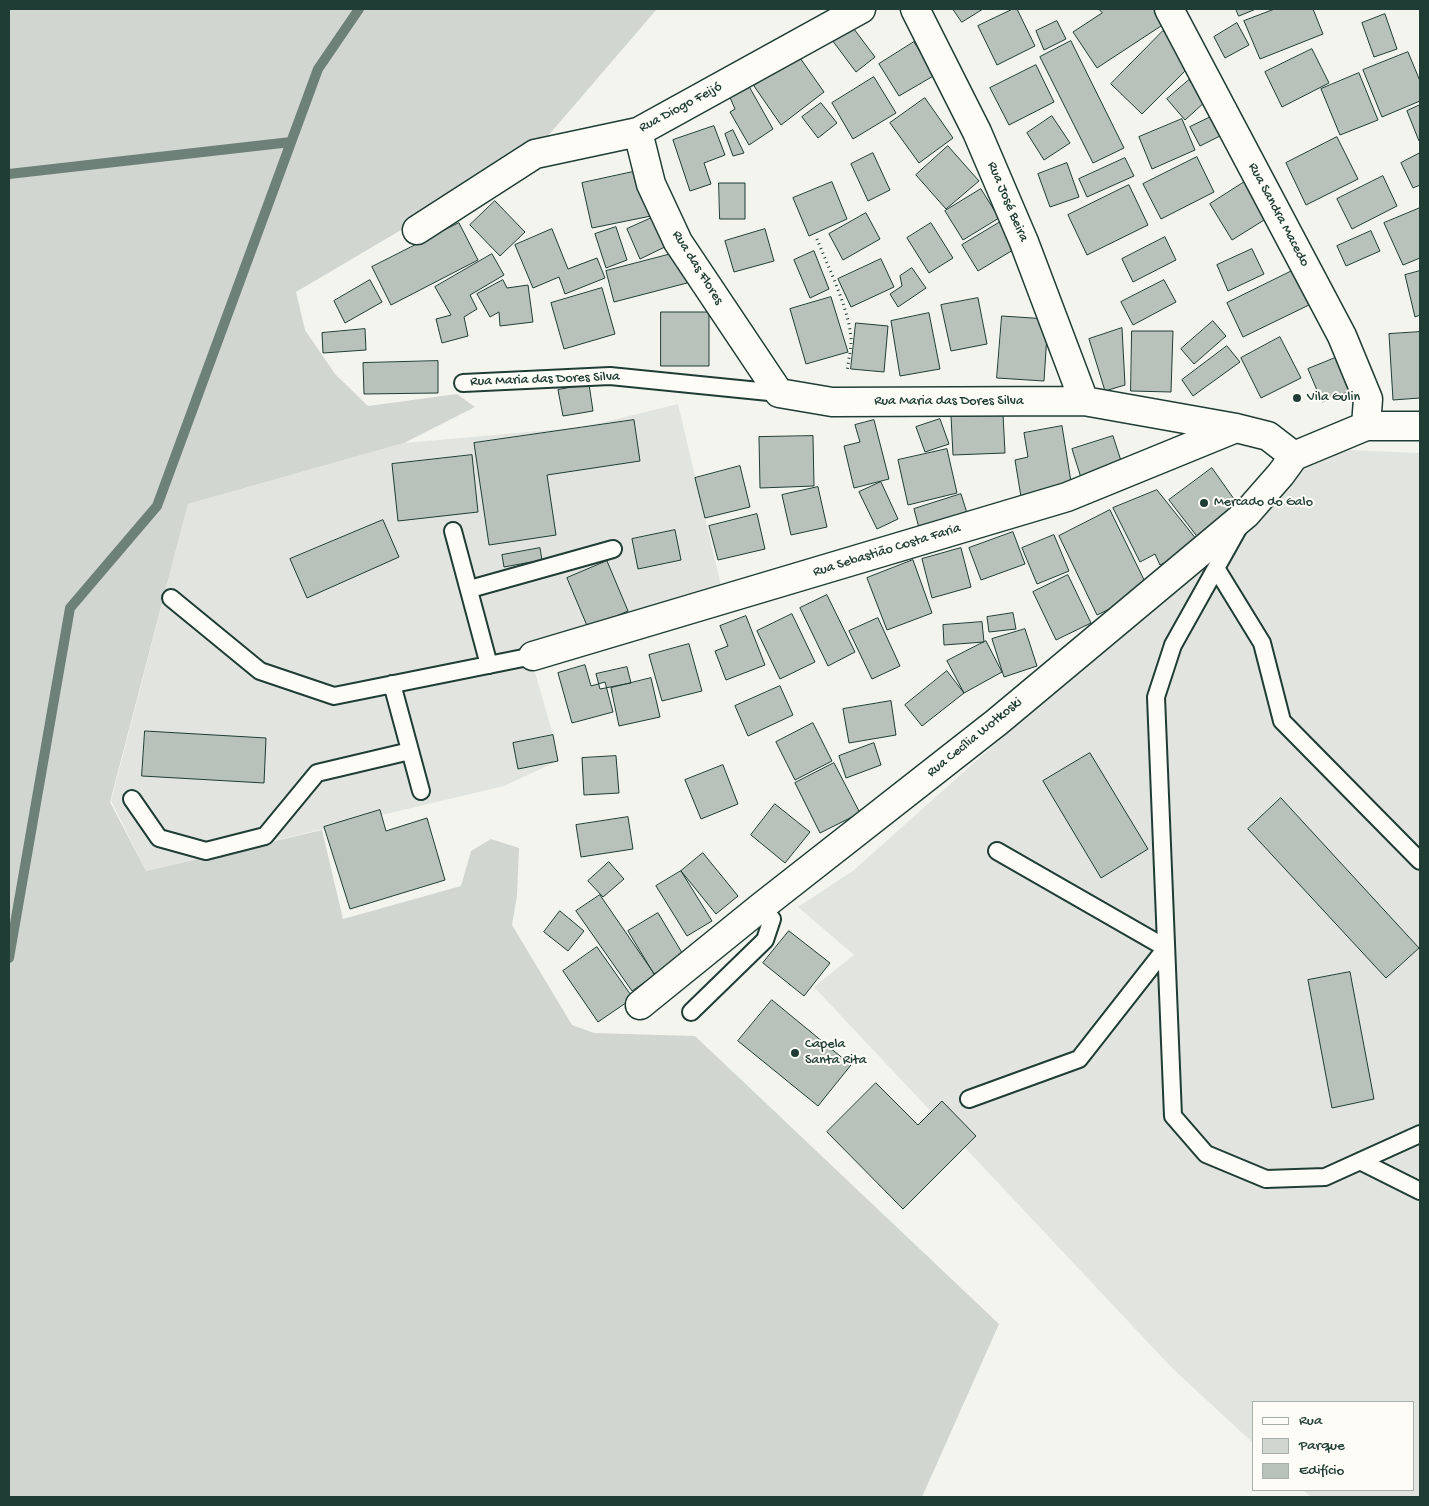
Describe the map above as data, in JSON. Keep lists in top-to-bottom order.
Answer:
{
  "streets": {
    "street": [
      "Rua Diogo Feijó",
      "Rua José Beira",
      "Rua Sandra Macedo",
      "Rua das Flores",
      "Rua Maria das Dores Silva",
      "Rua Sebastião Costa Faria",
      "Rua Cecília Wotkoski"
    ]
  },
  "crossings": [
    ["Rua Diogo Feijó", "Rua das Flores"],
    ["Rua José Beira", "Rua Maria das Dores Silva"],
    ["Rua das Flores", "Rua Maria das Dores Silva"],
    ["Rua Maria das Dores Silva", "Rua Sebastião Costa Faria"],
    ["Rua Maria das Dores Silva", "Rua Cecília Wotkoski"]
  ],
  "places": ["Vila Gulin", "Mercado do Galo", "Capela Santa Rita"],
  "legend": ["Rua", "Parque", "Edifício"]
}
